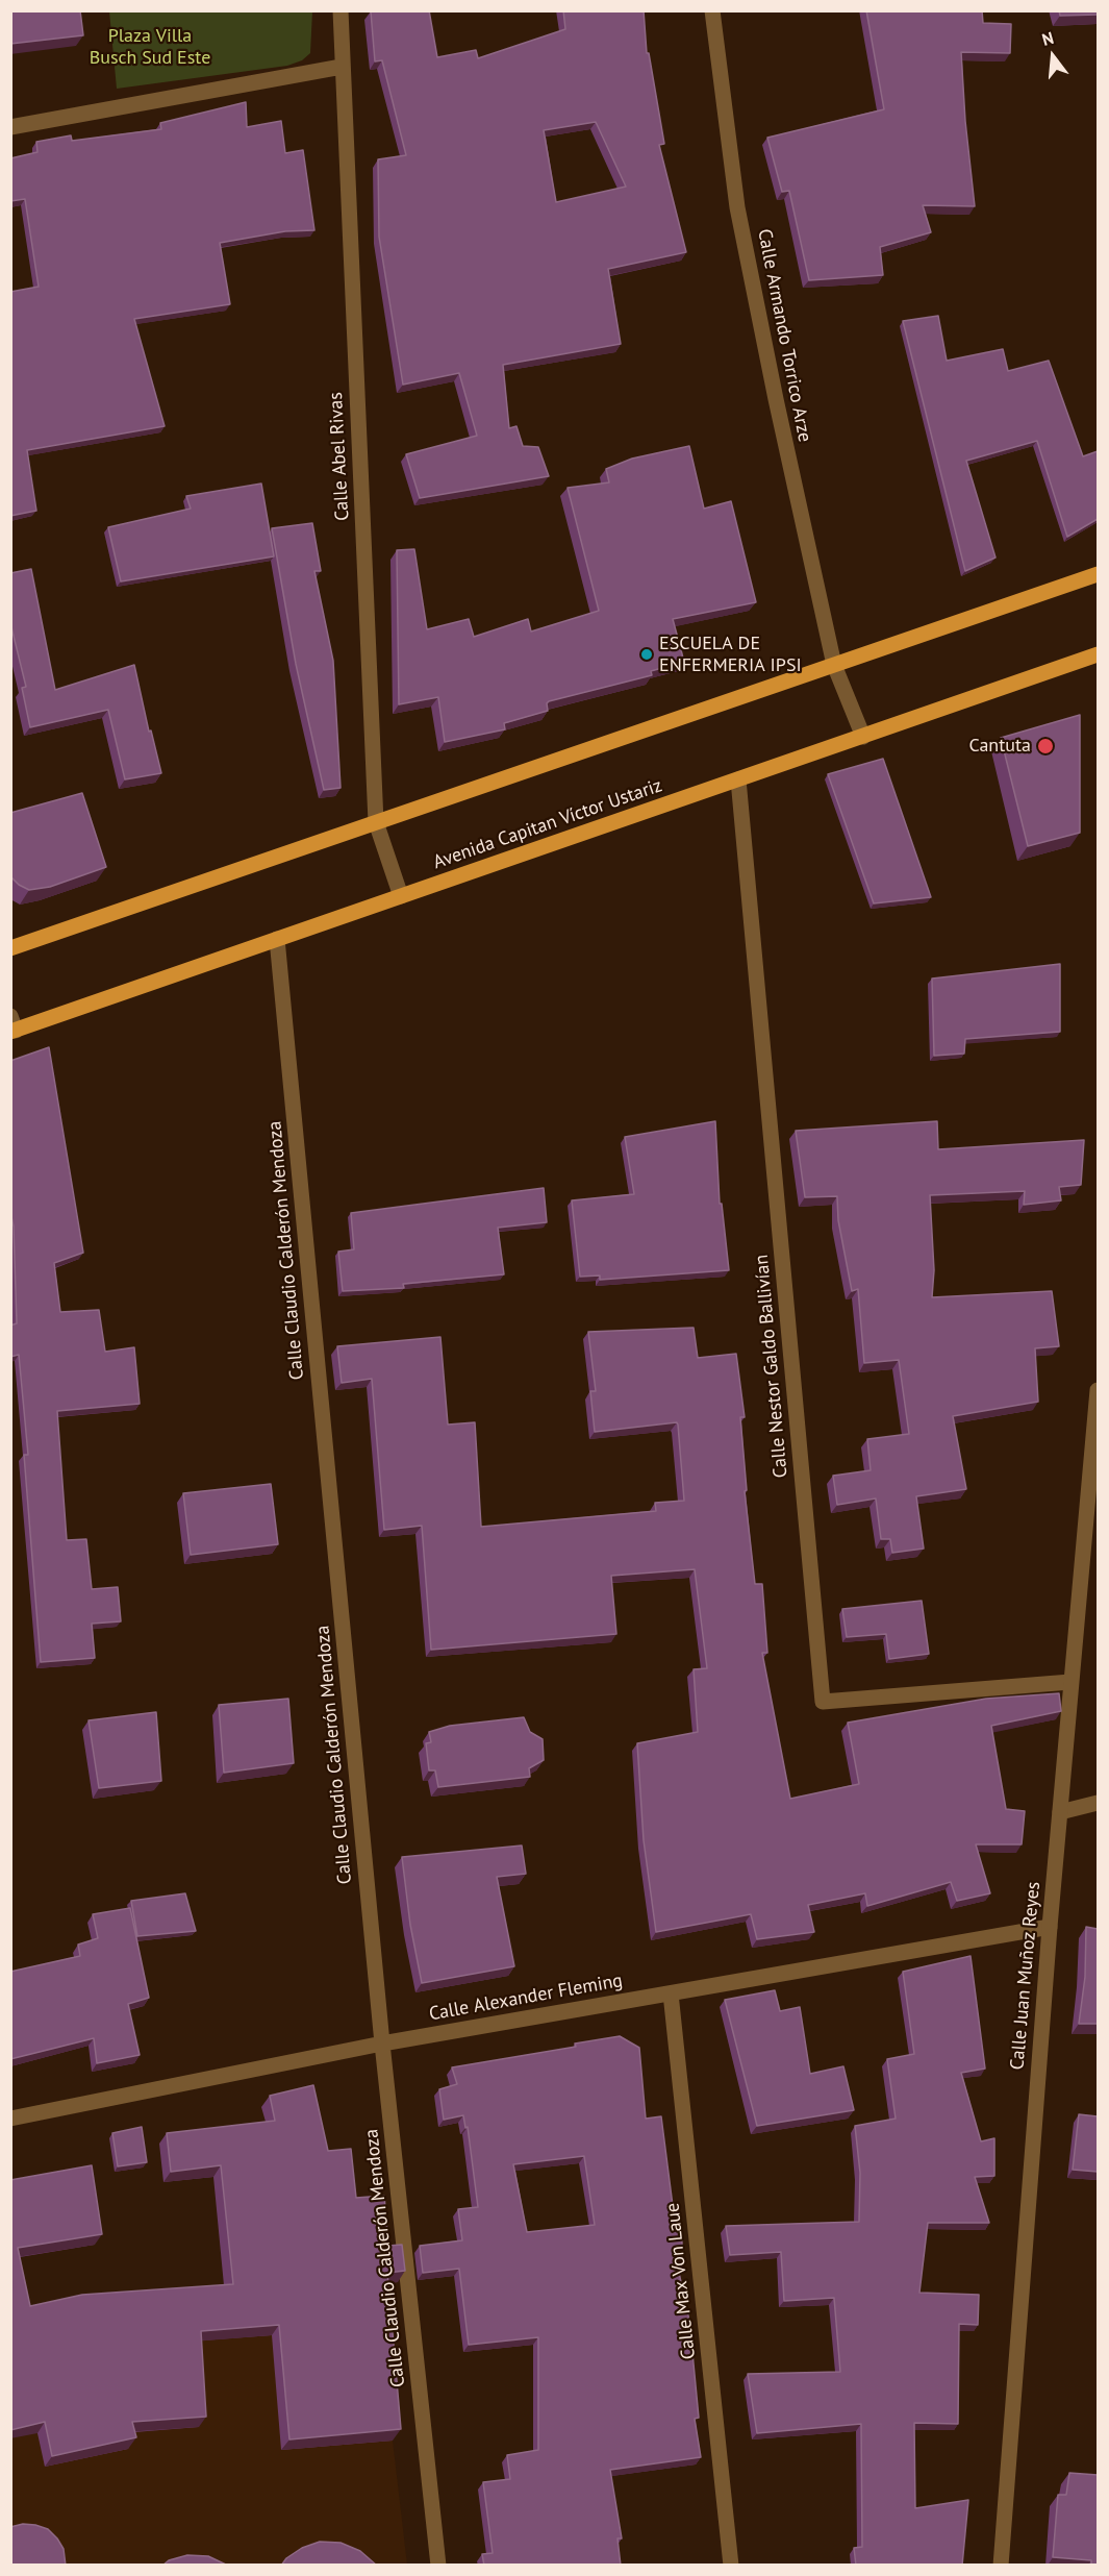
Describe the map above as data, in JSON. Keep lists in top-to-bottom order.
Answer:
{
  "streets": {
    "main road": ["Avenida Capitan Víctor Ustariz"],
    "street": [
      "Calle Armando Torrico Arze",
      "Calle Abel Rivas",
      "Calle Claudio Calderón Mendoza",
      "Calle Nestor Galdo Ballivían",
      "Calle Juan Muñoz Reyes",
      "Calle Alexander Fleming",
      "Calle Max Von Laue"
    ]
  },
  "crossings": [
    ["Calle Armando Torrico Arze", "Avenida Capitan Víctor Ustariz"],
    ["Calle Abel Rivas", "Avenida Capitan Víctor Ustariz"],
    ["Avenida Capitan Víctor Ustariz", "Calle Claudio Calderón Mendoza"],
    ["Avenida Capitan Víctor Ustariz", "Calle Nestor Galdo Ballivían"],
    ["Calle Claudio Calderón Mendoza", "Calle Alexander Fleming"],
    ["Calle Nestor Galdo Ballivían", "Calle Juan Muñoz Reyes"],
    ["Calle Juan Muñoz Reyes", "Calle Alexander Fleming"],
    ["Calle Alexander Fleming", "Calle Max Von Laue"]
  ],
  "parks": ["Plaza Villa Busch Sud Este"],
  "places": ["ESCUELA DE ENFERMERIA IPSI", "Cantuta"],
  "north": "top"
}
